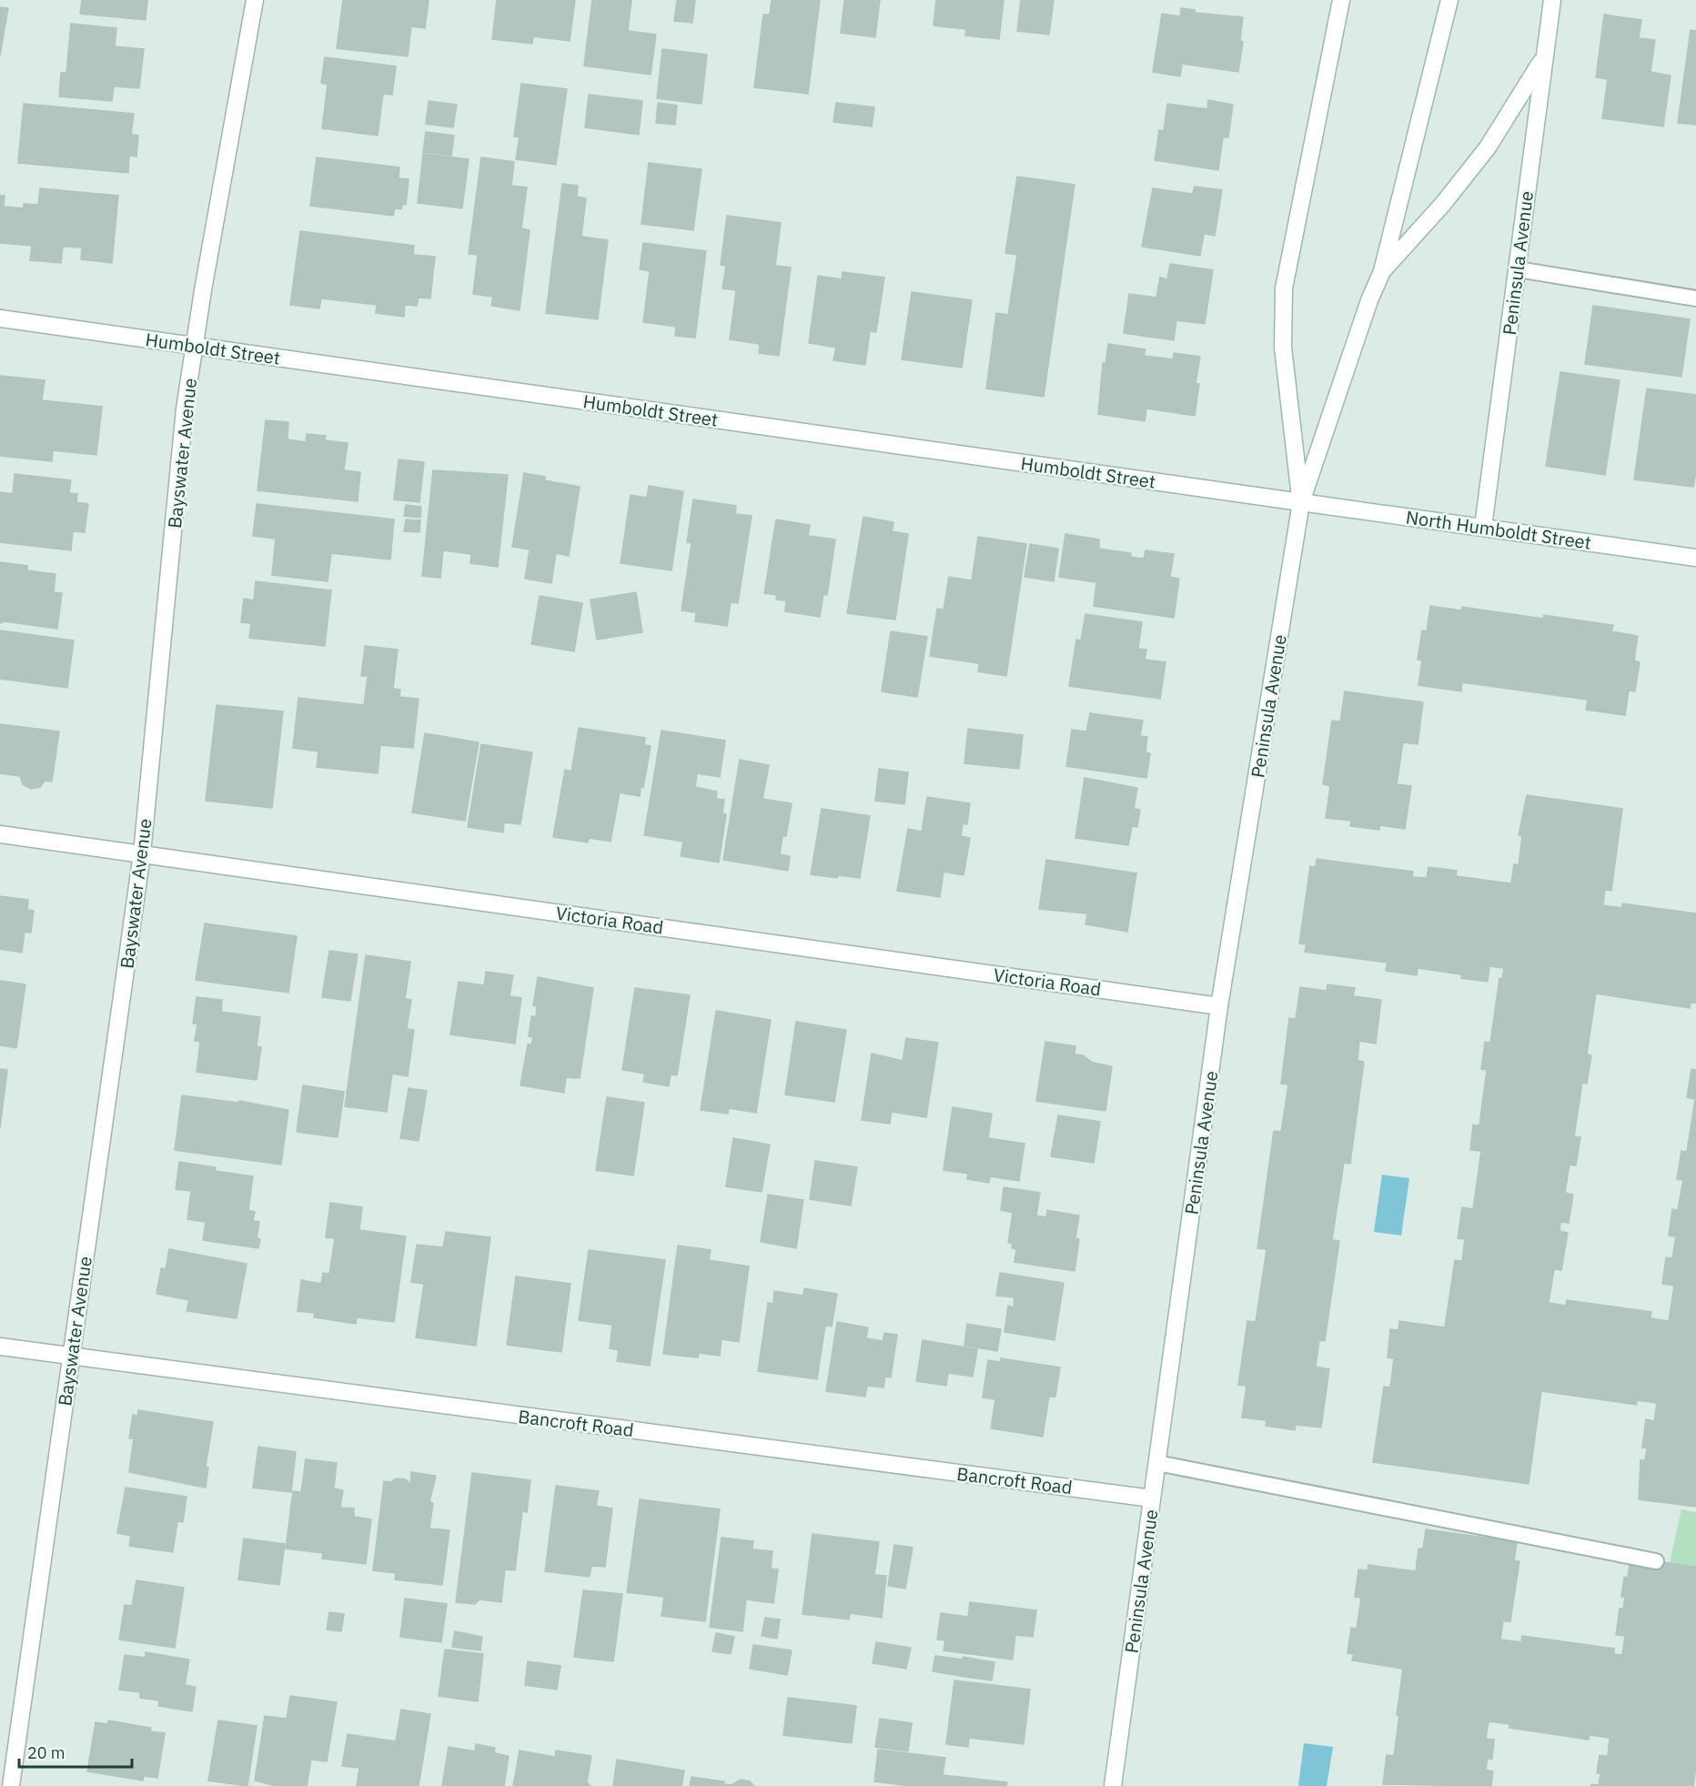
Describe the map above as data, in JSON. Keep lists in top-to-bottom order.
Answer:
{
  "streets": {
    "street": [
      "Peninsula Avenue",
      "Humboldt Street",
      "Bayswater Avenue",
      "North Humboldt Street",
      "Victoria Road",
      "Bancroft Road"
    ]
  },
  "crossings": [
    ["Peninsula Avenue", "Humboldt Street"],
    ["Peninsula Avenue", "North Humboldt Street"],
    ["Peninsula Avenue", "Victoria Road"],
    ["Peninsula Avenue", "Bancroft Road"],
    ["Humboldt Street", "Bayswater Avenue"],
    ["Humboldt Street", "North Humboldt Street"],
    ["Bayswater Avenue", "Victoria Road"],
    ["Bayswater Avenue", "Bancroft Road"]
  ],
  "scale_bar": "20 m"
}
